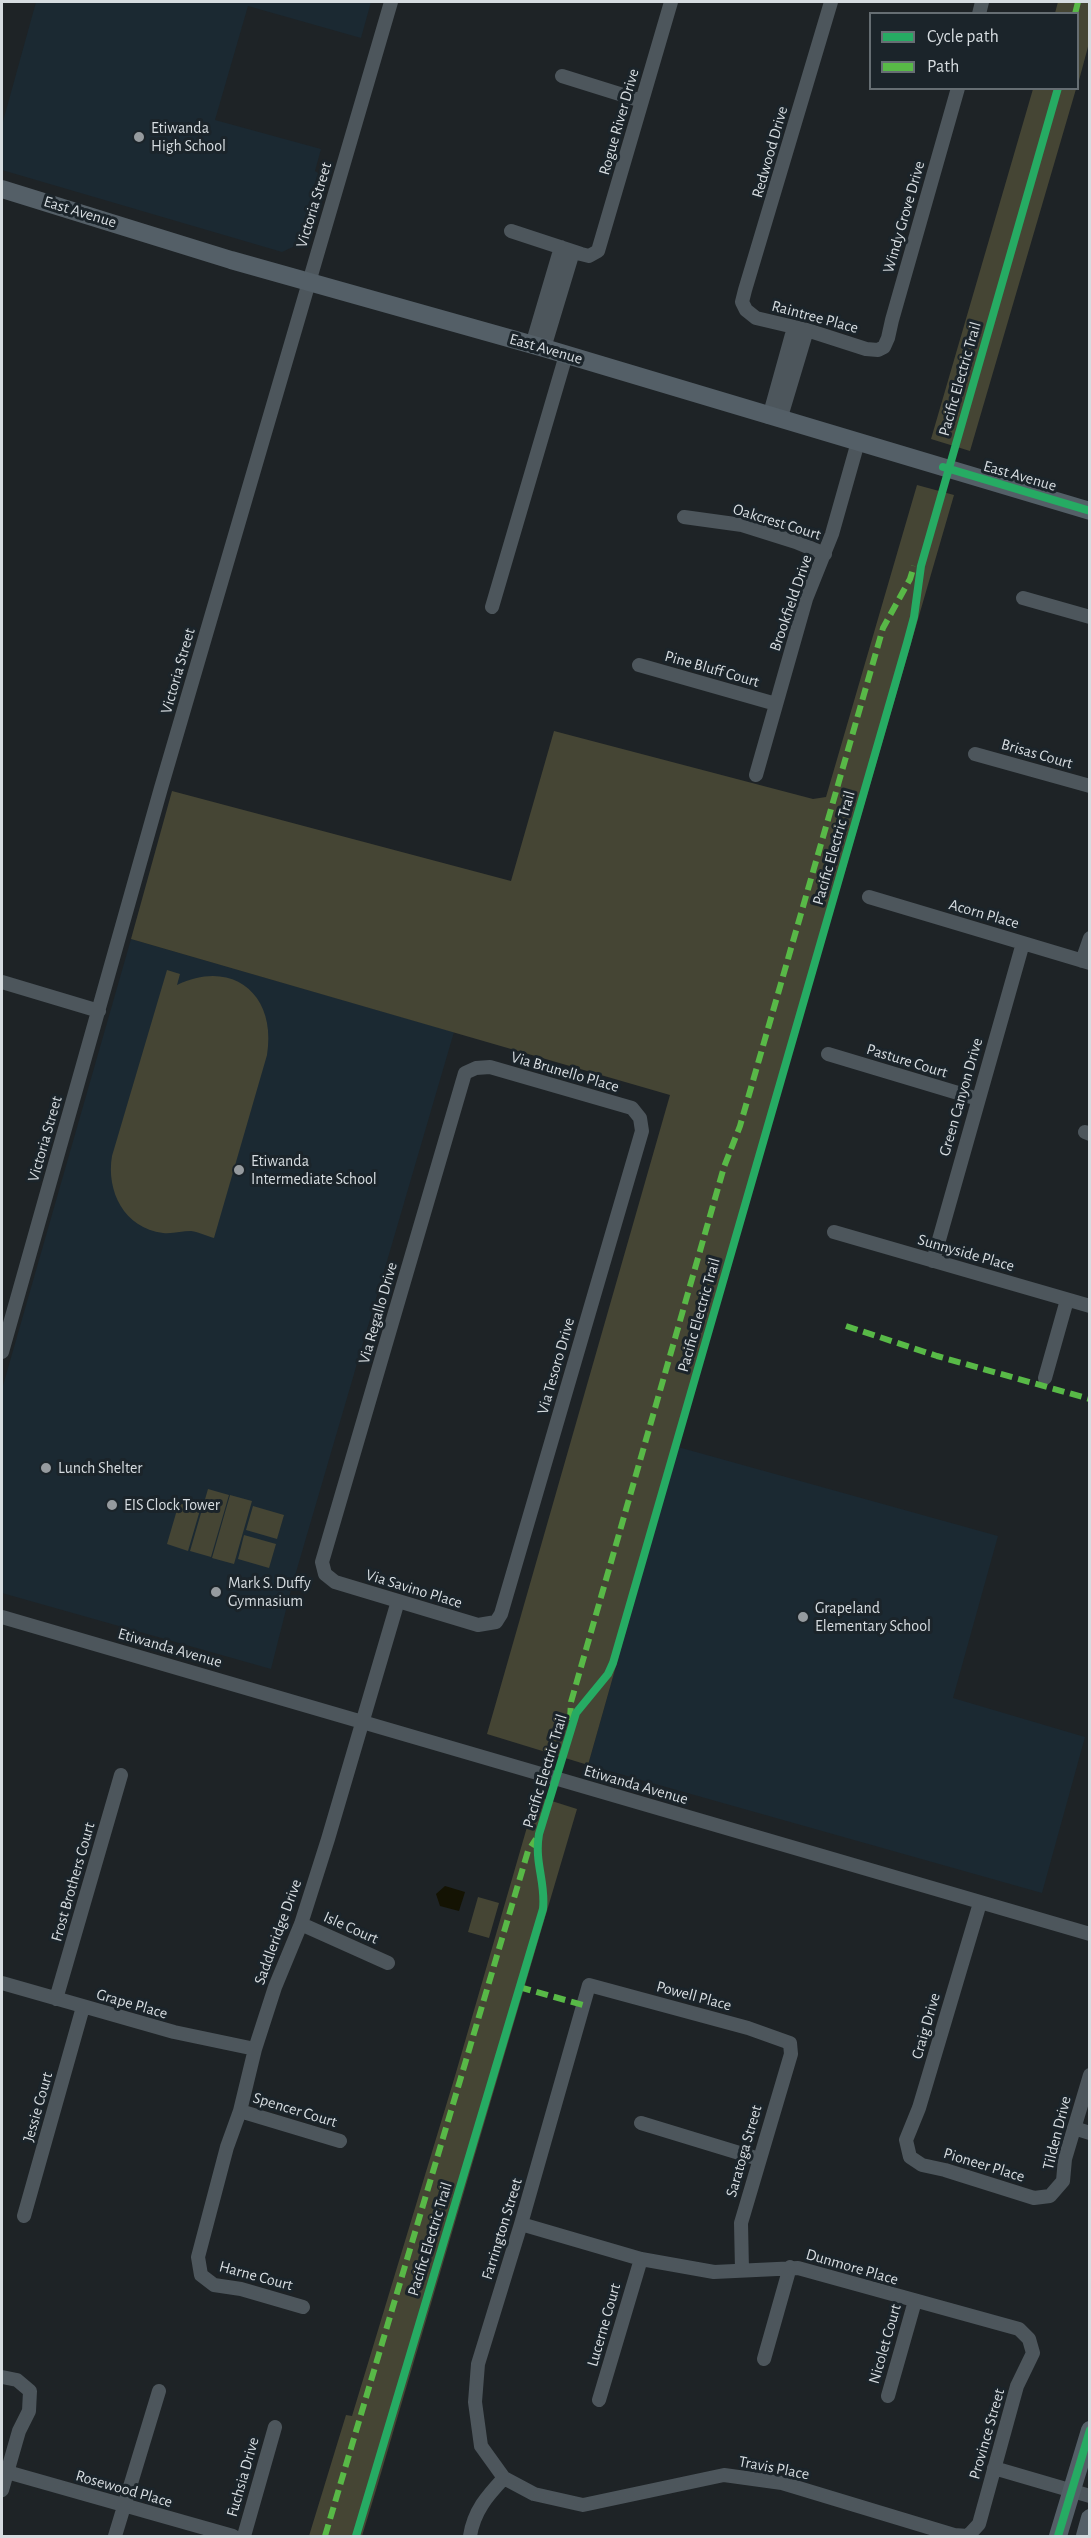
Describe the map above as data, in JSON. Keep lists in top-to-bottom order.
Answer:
{
  "streets": {
    "main road": ["East Avenue"],
    "street": [
      "Rogue River Drive",
      "Redwood Drive",
      "Victoria Street",
      "Windy Grove Drive",
      "Raintree Place",
      "Oakcrest Court",
      "Brookfield Drive",
      "Pine Bluff Court",
      "Brisas Court",
      "Acorn Place",
      "Pasture Court",
      "Via Brunello Place",
      "Green Canyon Drive",
      "Sunnyside Place",
      "Via Regallo Drive",
      "Via Tesoro Drive",
      "Via Savino Place",
      "Etiwanda Avenue",
      "Frost Brothers Court",
      "Isle Court",
      "Saddleridge Drive",
      "Powell Place",
      "Grape Place",
      "Craig Drive",
      "Jessie Court",
      "Spencer Court",
      "Tilden Drive",
      "Saratoga Street",
      "Pioneer Place",
      "Farrington Street",
      "Dunmore Place",
      "Harne Court",
      "Lucerne Court",
      "Nicolet Court",
      "Province Street",
      "Travis Place",
      "Fuchsia Drive",
      "Rosewood Place"
    ],
    "cycle path": ["Pacific Electric Trail"]
  },
  "crossings": [
    ["Redwood Drive", "Raintree Place"],
    ["Victoria Street", "East Avenue"],
    ["East Avenue", "Brookfield Drive"],
    ["Windy Grove Drive", "Raintree Place"],
    ["Oakcrest Court", "Brookfield Drive"],
    ["Brookfield Drive", "Pine Bluff Court"],
    ["Acorn Place", "Green Canyon Drive"],
    ["Pasture Court", "Green Canyon Drive"],
    ["Via Brunello Place", "Via Regallo Drive"],
    ["Via Brunello Place", "Via Tesoro Drive"],
    ["Green Canyon Drive", "Sunnyside Place"],
    ["Via Regallo Drive", "Via Savino Place"],
    ["Via Tesoro Drive", "Via Savino Place"],
    ["Via Savino Place", "Saddleridge Drive"],
    ["Etiwanda Avenue", "Saddleridge Drive"],
    ["Etiwanda Avenue", "Craig Drive"],
    ["Frost Brothers Court", "Grape Place"],
    ["Isle Court", "Saddleridge Drive"],
    ["Saddleridge Drive", "Grape Place"],
    ["Saddleridge Drive", "Spencer Court"],
    ["Saddleridge Drive", "Harne Court"],
    ["Powell Place", "Saratoga Street"],
    ["Powell Place", "Farrington Street"],
    ["Grape Place", "Jessie Court"],
    ["Craig Drive", "Pioneer Place"],
    ["Tilden Drive", "Pioneer Place"],
    ["Saratoga Street", "Dunmore Place"],
    ["Farrington Street", "Dunmore Place"],
    ["Farrington Street", "Travis Place"],
    ["Dunmore Place", "Lucerne Court"],
    ["Dunmore Place", "Nicolet Court"],
    ["Dunmore Place", "Province Street"],
    ["Province Street", "Travis Place"]
  ],
  "places": [
    "Etiwanda High School",
    "Etiwanda Intermediate School",
    "Lunch Shelter",
    "EIS Clock Tower",
    "Mark S. Duffy Gymnasium",
    "Grapeland Elementary School"
  ],
  "legend": ["Cycle path", "Path"]
}
